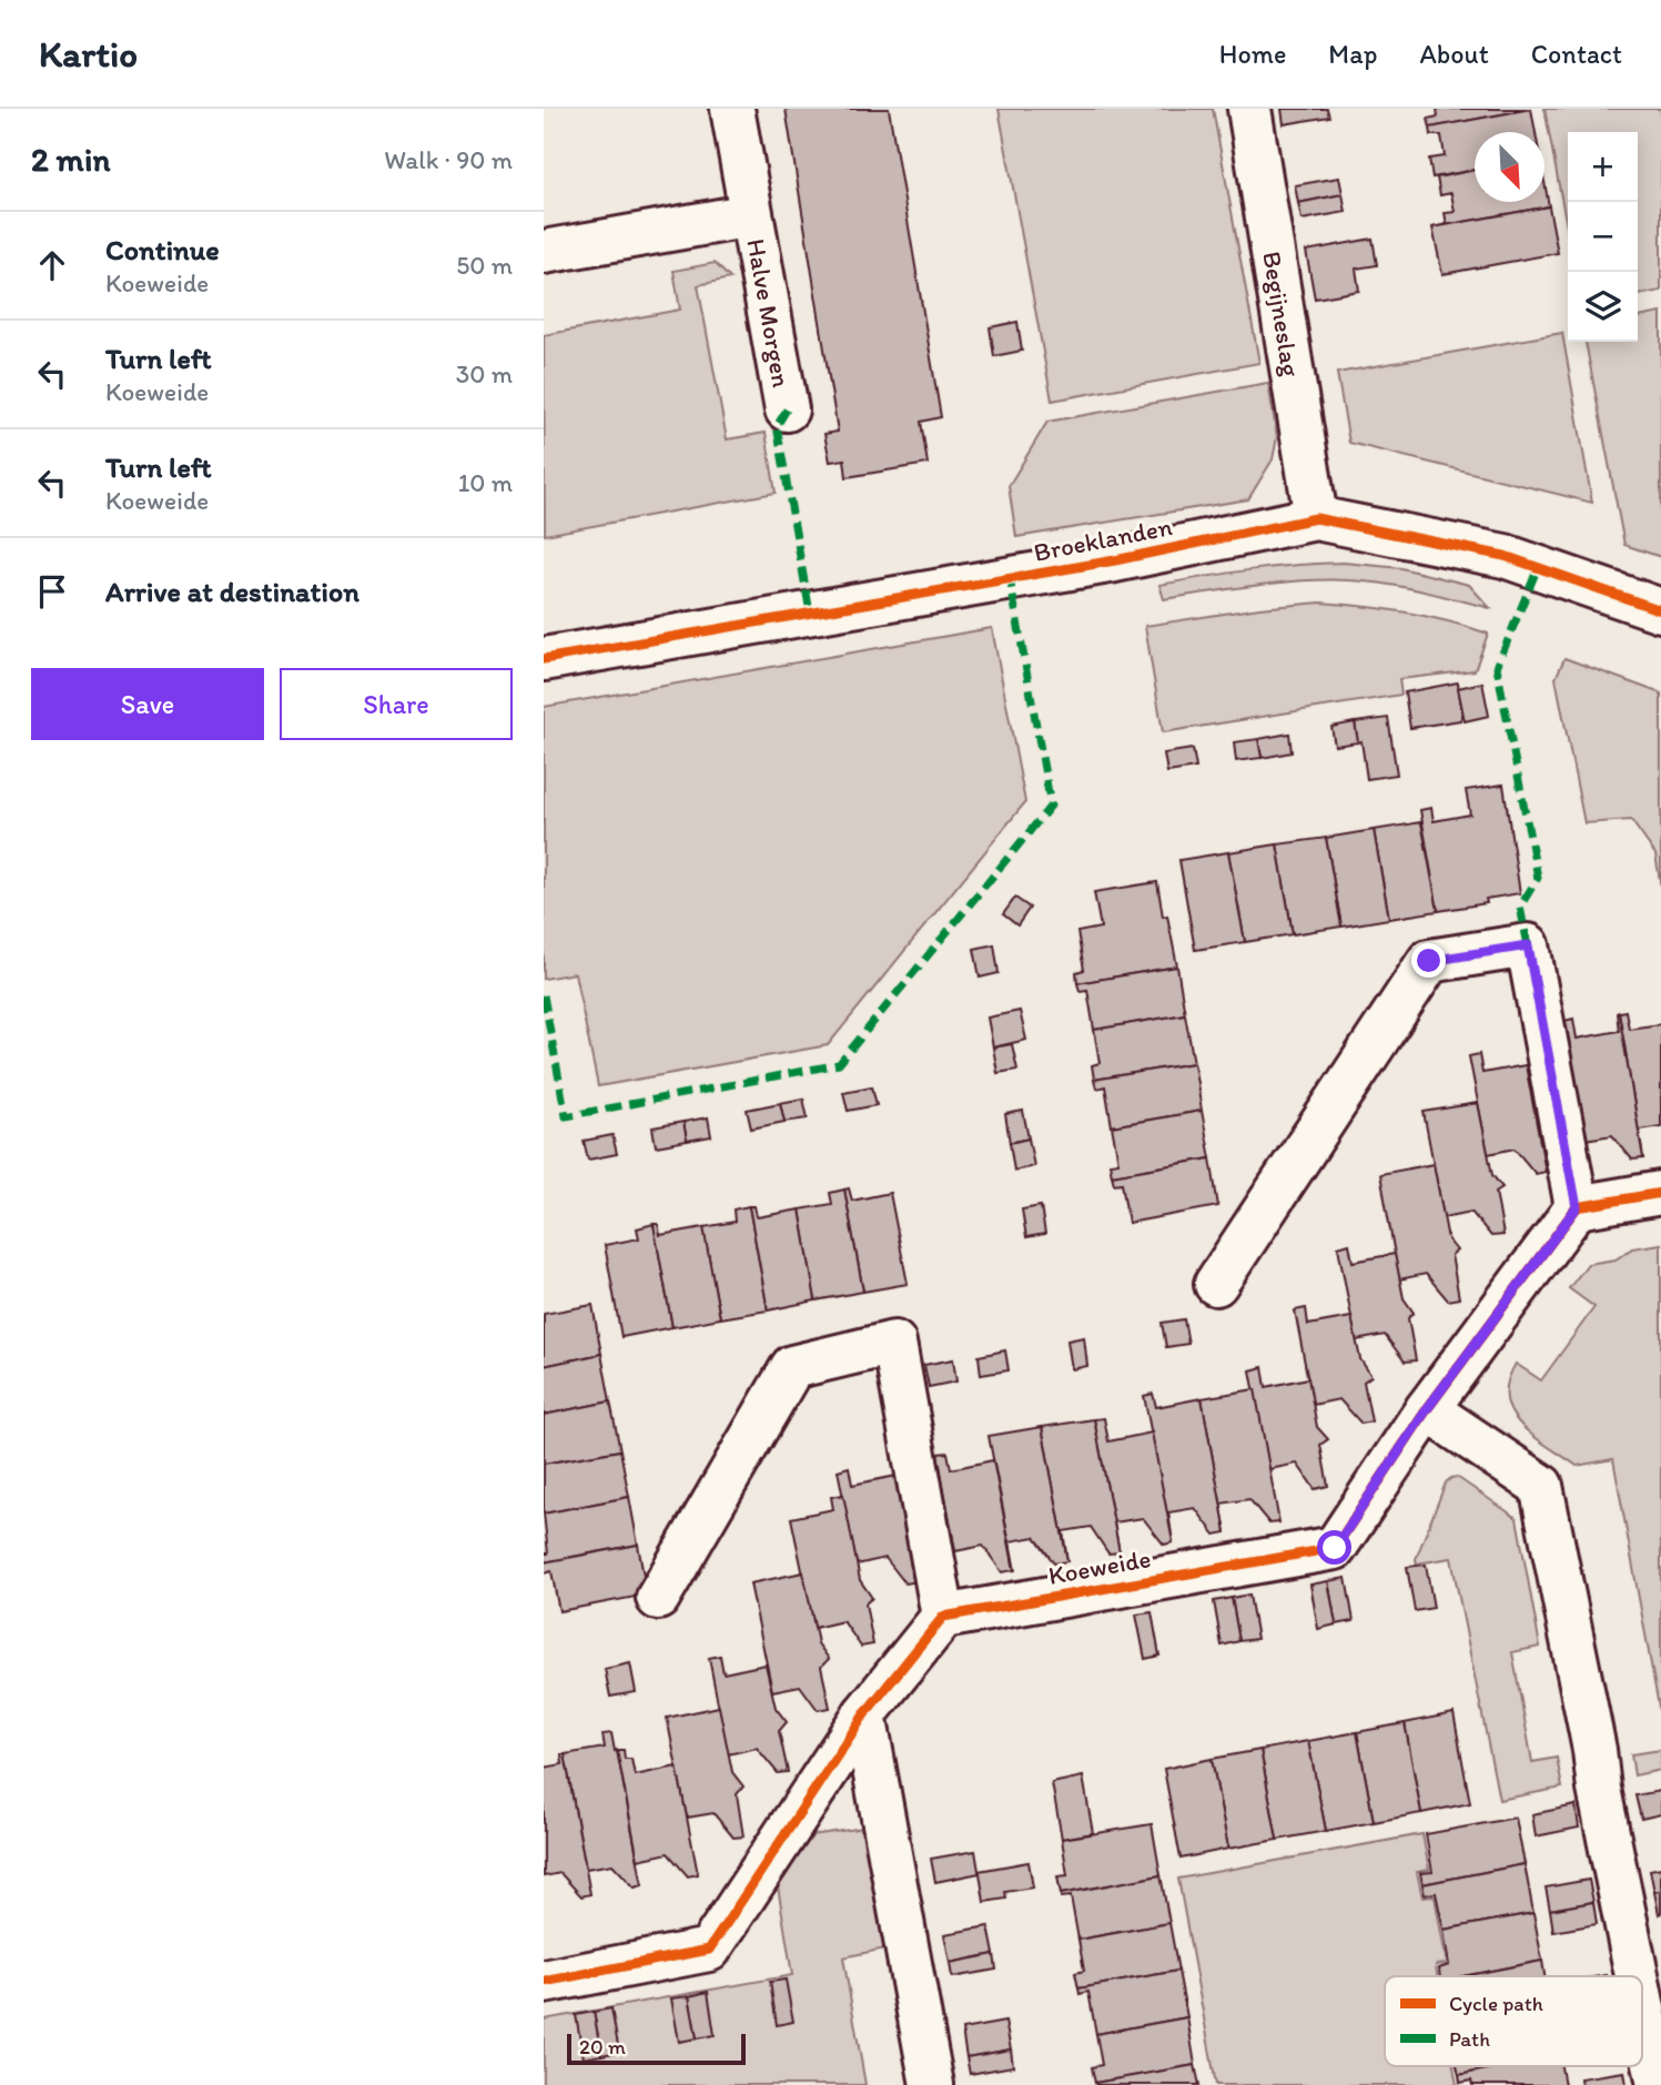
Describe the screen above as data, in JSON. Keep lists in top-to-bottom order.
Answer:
{
  "streets": {
    "street": [
      "Halve Morgen",
      "Begijneslag",
      "Broeklanden",
      "Koeweide"
    ]
  },
  "crossings": [
    ["Begijneslag", "Broeklanden"]
  ],
  "legend": ["Cycle path", "Path"],
  "scale_bar": "20 m",
  "north": "bottom right",
  "page": {
    "header": "Kartio",
    "nav": [
      "Home",
      "Map",
      "About",
      "Contact"
    ],
    "heading": ["2 min", "Walk · 90 m"],
    "map_buttons": ["+", "−"],
    "list": [
      ["Continue", "Koeweide", "50 m"],
      ["Turn left", "Koeweide", "30 m"],
      ["Turn left", "Koeweide", "10 m"],
      "Arrive at destination"
    ],
    "buttons": ["Save", "Share"],
    "scale": "20 m"
  }
}
